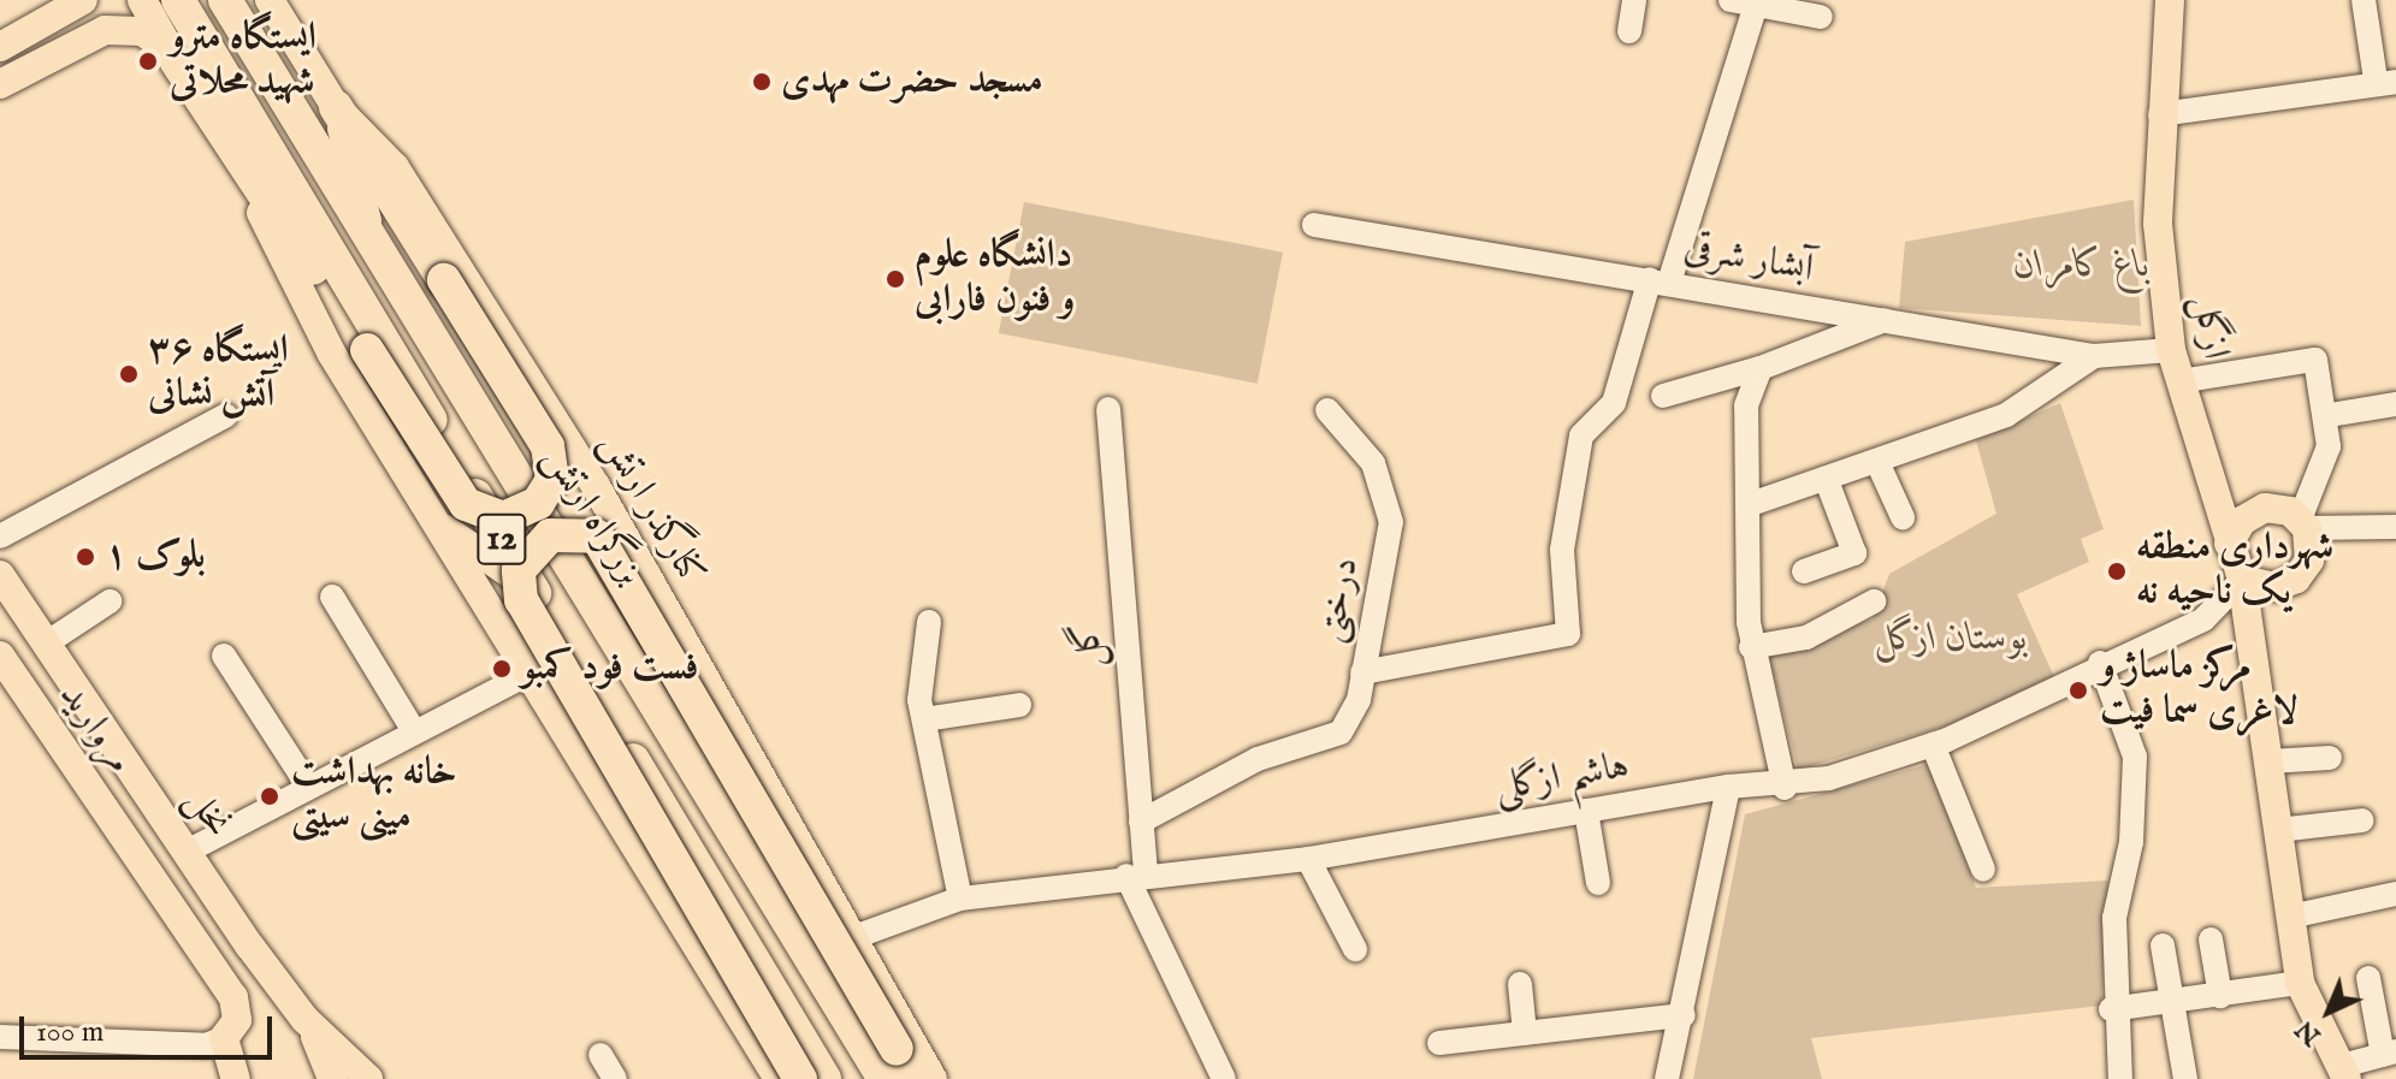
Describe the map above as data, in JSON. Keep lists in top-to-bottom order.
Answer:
{
  "streets": {
    "highway": ["بزرگراه ارتش", "12"],
    "main road": [
      "ازگل",
      "کنارگذر ارتش",
      "مروارید",
      "نخل"
    ],
    "street": [
      "آبشار شرقی",
      "درختی",
      "گل",
      "هاشم ازگلی"
    ]
  },
  "crossings": [
    ["آبشار شرقی", "ازگل"],
    ["آبشار شرقی", "درختی"],
    ["ازگل", "هاشم ازگلی"],
    ["کنارگذر ارتش", "هاشم ازگلی"],
    ["گل", "هاشم ازگلی"]
  ],
  "parks": ["باغ کامران", "بوستان ازگل"],
  "places": [
    "ایستگاه مترو شهید محلاتی",
    "مسجد حضرت مهدی",
    "دانشگاه علوم و فنون فارابی",
    "ایستگاه ۳۶ آتش نشانی",
    "۱ بلوک",
    "شهرداری منطقه یک ناحیه نه",
    "فست فود کمبو",
    "مرکز ماساژ و لاغری سما فیت",
    "خانه بهداشت مینی سیتی"
  ],
  "scale_bar": "100 m",
  "north": "bottom left"
}
